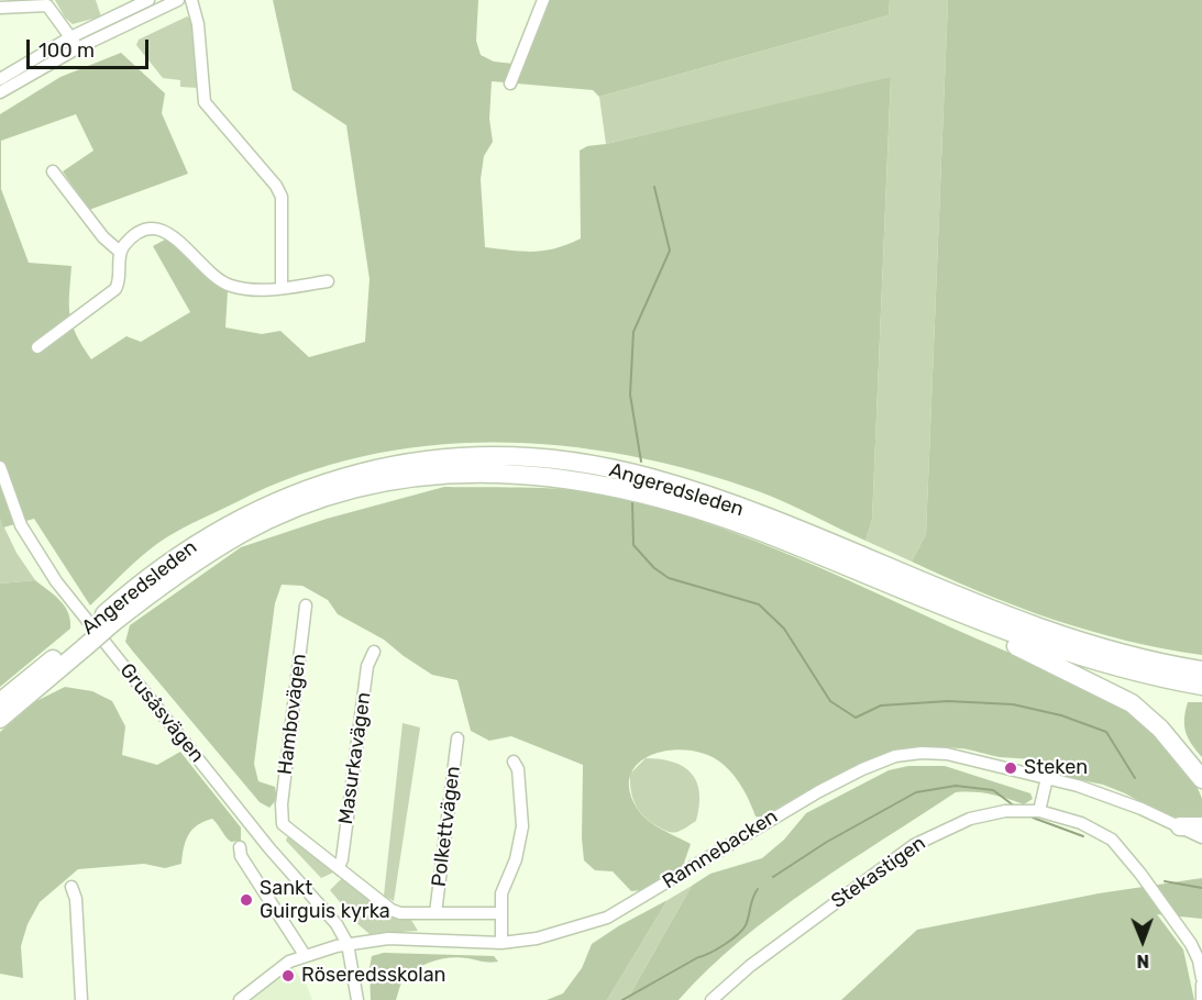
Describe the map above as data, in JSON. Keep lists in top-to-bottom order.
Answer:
{
  "streets": {
    "highway": ["Angeredsleden"],
    "street": [
      "Grusåsvägen",
      "Hambovägen",
      "Masurkavägen",
      "Polkettvägen",
      "Ramnebacken",
      "Stekastigen"
    ]
  },
  "crossings": [
    ["Grusåsvägen", "Ramnebacken"],
    ["Hambovägen", "Masurkavägen"]
  ],
  "places": ["Steken", "Sankt Guirguis kyrka", "Röseredsskolan"],
  "scale_bar": "100 m",
  "north": "bottom"
}
